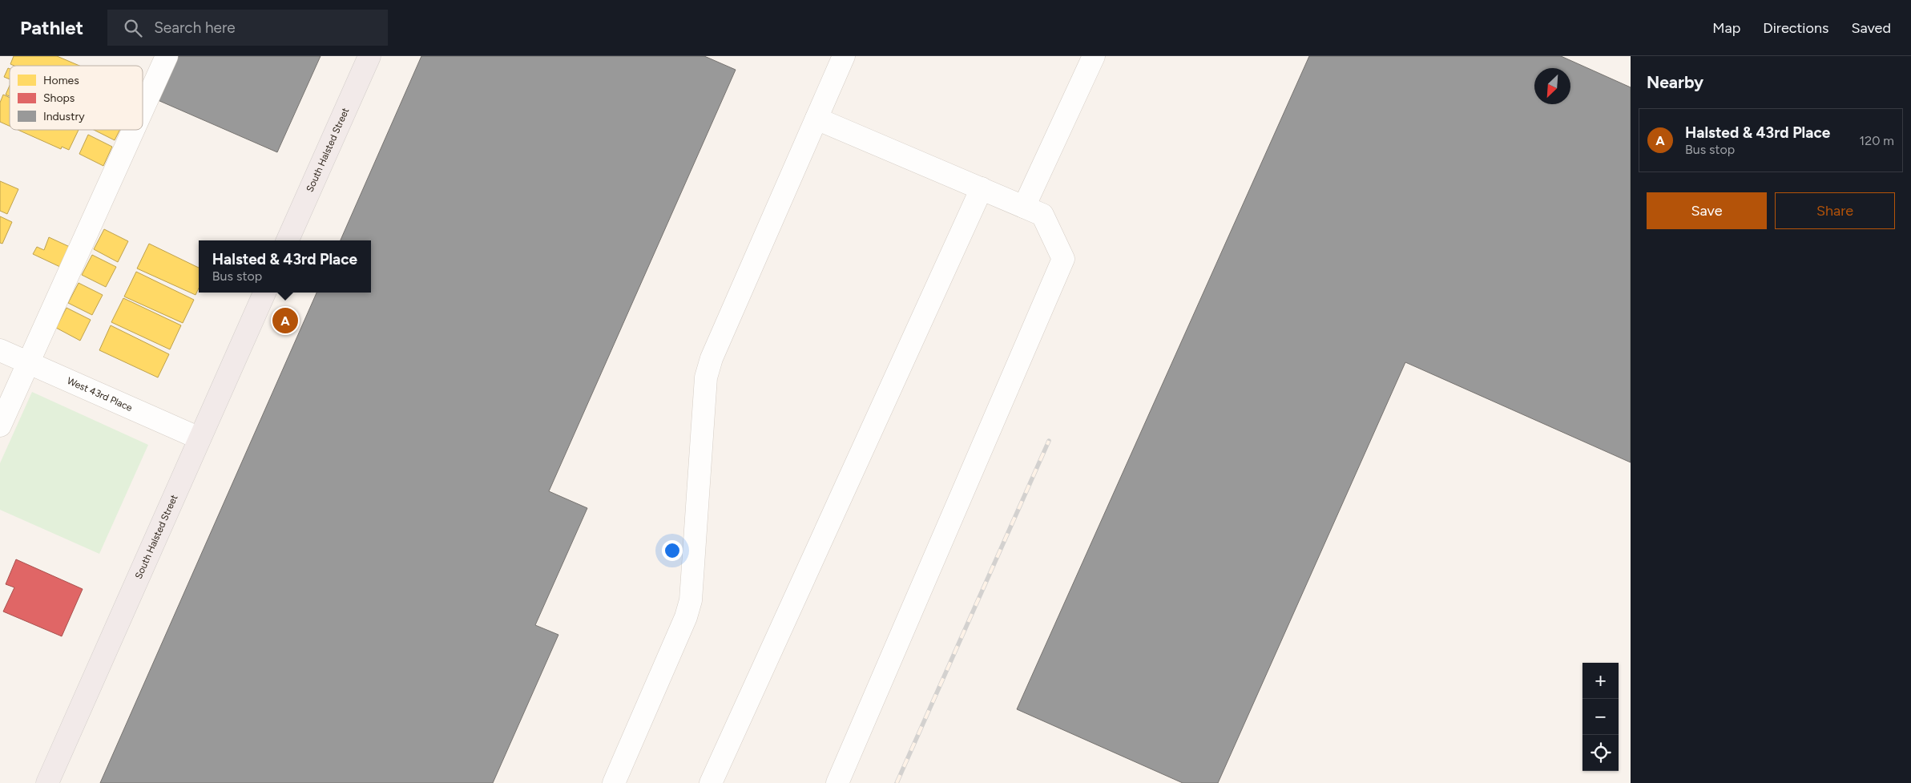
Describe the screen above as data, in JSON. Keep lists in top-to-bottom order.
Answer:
{
  "streets": {
    "main road": ["South Halsted Street"],
    "street": ["West 43rd Place"]
  },
  "crossings": [
    ["South Halsted Street", "West 43rd Place"]
  ],
  "legend": ["Homes", "Shops", "Industry"],
  "north": "bottom left",
  "page": {
    "header": "Pathlet",
    "search": "Search here",
    "nav": ["Map", "Directions", "Saved"],
    "heading": "Nearby",
    "list": [
      {
        "mark": "A",
        "name": "Halsted & 43rd Place",
        "note": "Bus stop",
        "value": "120 m"
      }
    ],
    "buttons": ["Save", "Share"],
    "popup": ["Halsted & 43rd Place", "Bus stop"],
    "pins": "A",
    "map_buttons": ["+", "−"]
  }
}
